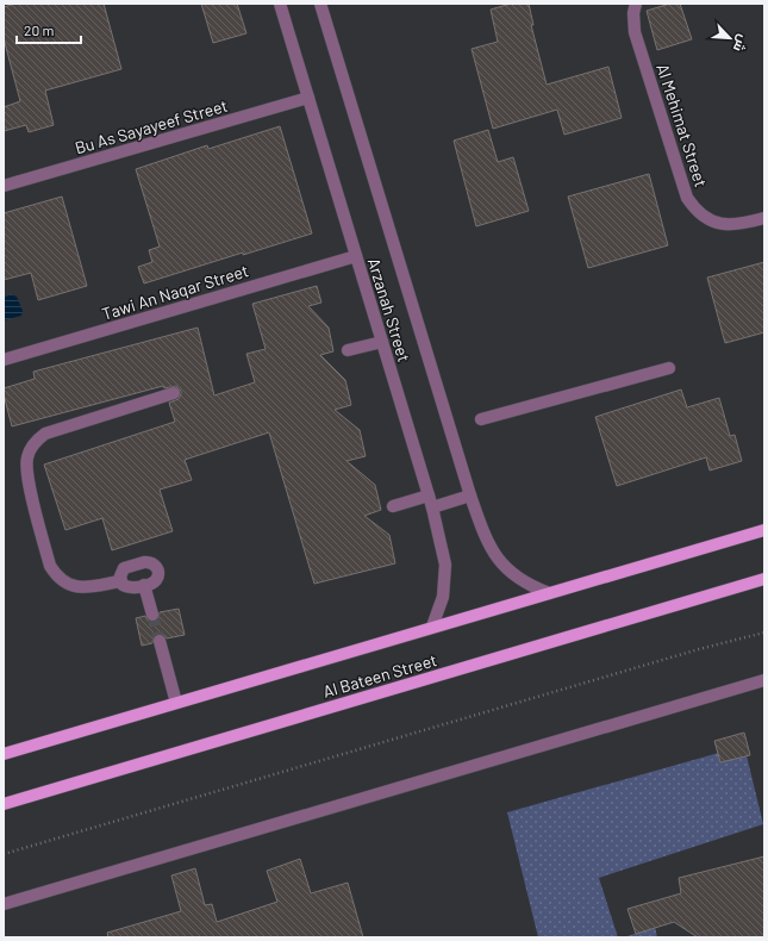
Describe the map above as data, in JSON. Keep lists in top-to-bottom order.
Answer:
{
  "streets": {
    "main road": ["Al Bateen Street"],
    "street": [
      "Al Mehimat Street",
      "Bu As Sayayeef Street",
      "Tawi An Naqar Street",
      "Arzanah Street"
    ]
  },
  "crossings": [
    ["Bu As Sayayeef Street", "Arzanah Street"],
    ["Tawi An Naqar Street", "Arzanah Street"],
    ["Arzanah Street", "Al Bateen Street"]
  ],
  "scale_bar": "20 m",
  "north": "bottom right"
}
